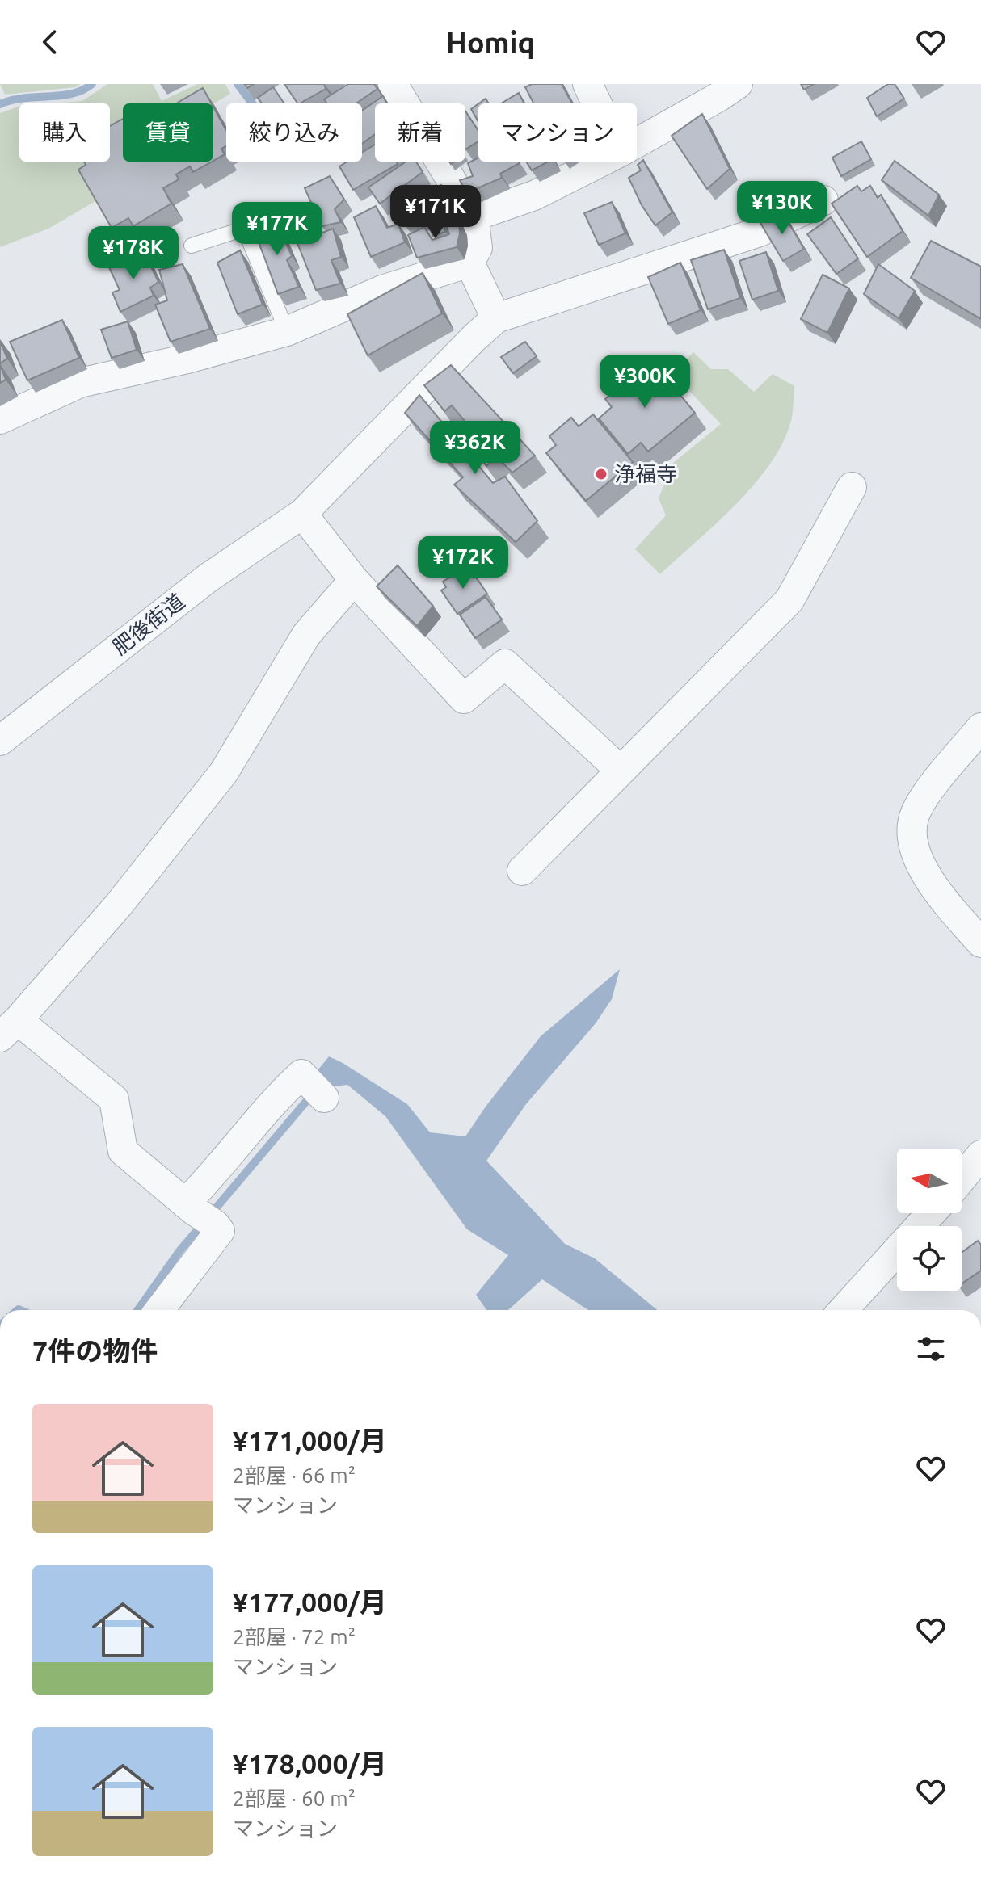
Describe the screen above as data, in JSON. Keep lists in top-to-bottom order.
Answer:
{
  "streets": {
    "street": ["肥後街道"]
  },
  "places": ["浄福寺"],
  "north": "left",
  "page": {
    "header": "Homiq",
    "chip": [
      "購入",
      "賃貸",
      "絞り込み",
      "新着",
      "マンション"
    ],
    "price": [
      "¥130K",
      "¥171K",
      "¥177K",
      "¥178K",
      "¥300K",
      "¥362K",
      "¥172K"
    ],
    "heading": "7件の物件",
    "list": [
      {
        "name": "¥171,000/月",
        "note": "2部屋 · 66 m² · マンション"
      },
      {
        "name": "¥177,000/月",
        "note": "2部屋 · 72 m² · マンション"
      },
      {
        "name": "¥178,000/月",
        "note": "2部屋 · 60 m² · マンション"
      }
    ]
  }
}
